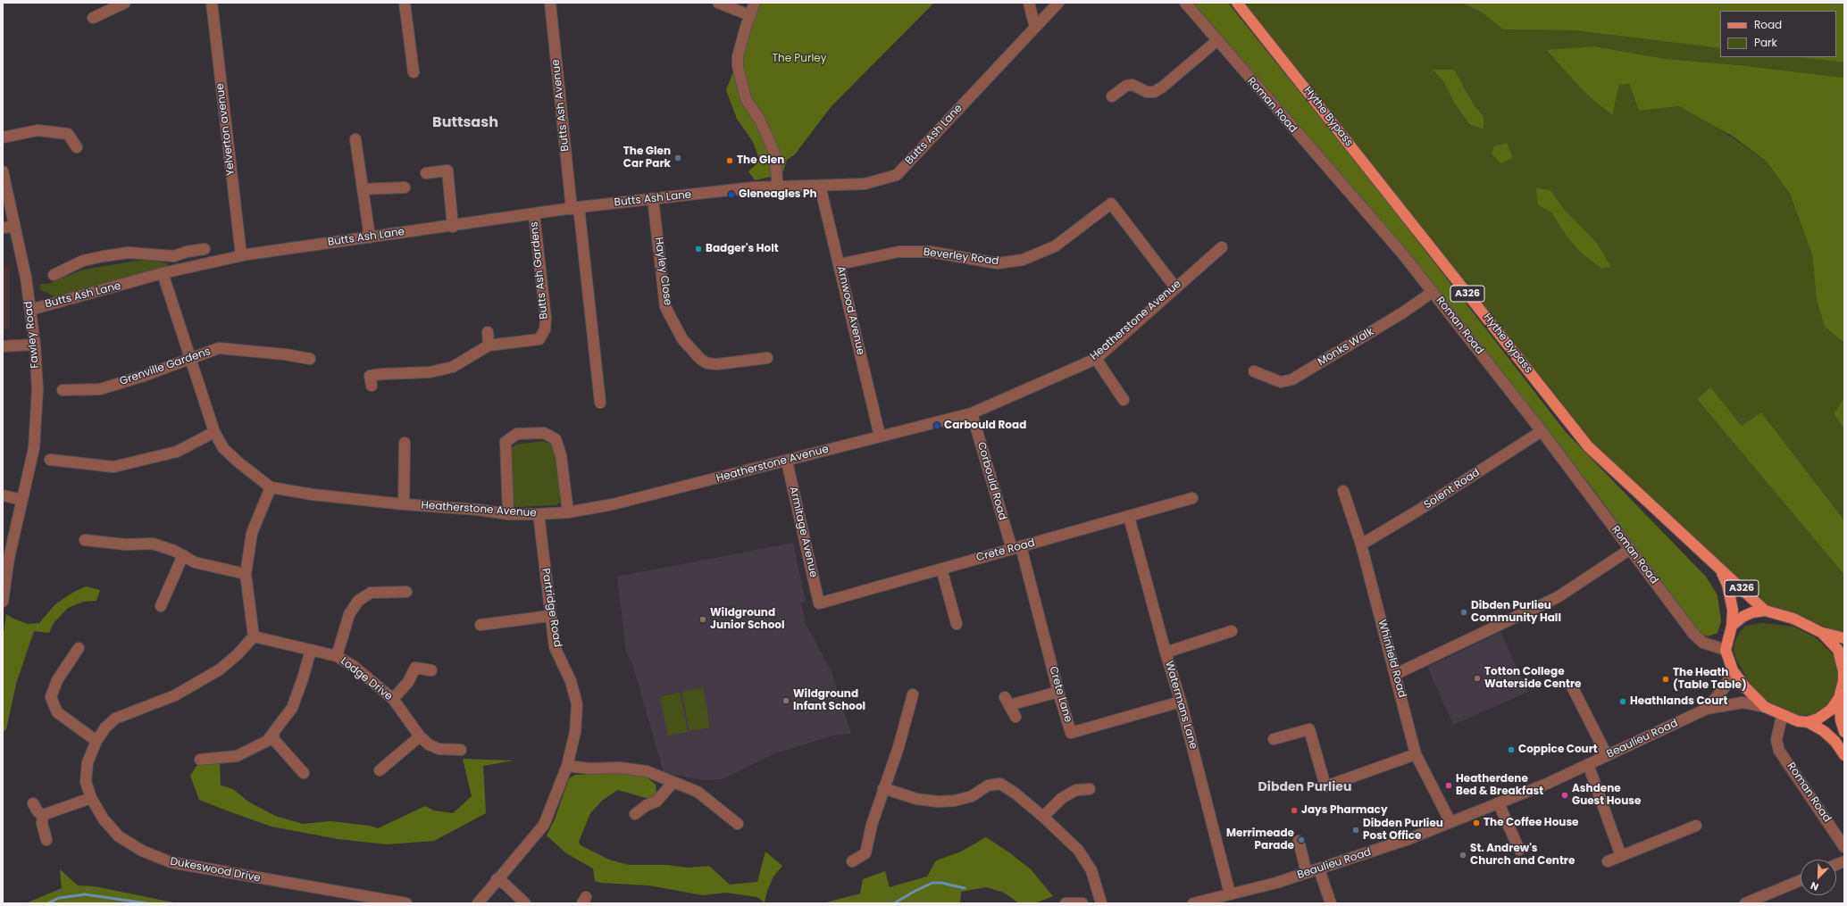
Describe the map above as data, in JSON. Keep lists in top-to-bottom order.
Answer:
{
  "streets": {
    "main road": ["Hythe Bypass", "A326"],
    "street": [
      "Butts Ash Avenue",
      "Roman Road",
      "Yelverton avenue",
      "Butts Ash Lane",
      "Beverley Road",
      "Butts Ash Gardens",
      "Hayley Close",
      "Arnwood Avenue",
      "Heatherstone Avenue",
      "Fawley Road",
      "Monks Walk",
      "Grenville Gardens",
      "Corbould Road",
      "Solent Road",
      "Armitage Avenue",
      "Crete Road",
      "Partridge Road",
      "Whinfield Road",
      "Lodge Drive",
      "Crete Lane",
      "Watermans Lane",
      "Beaulieu Road",
      "Dukeswood Drive"
    ]
  },
  "crossings": [
    ["Butts Ash Avenue", "Butts Ash Lane"],
    ["Roman Road", "Hythe Bypass"],
    ["Roman Road", "Monks Walk"],
    ["Roman Road", "Solent Road"],
    ["Roman Road", "Beaulieu Road"],
    ["Hythe Bypass", "Beaulieu Road"],
    ["Yelverton avenue", "Butts Ash Lane"],
    ["Butts Ash Lane", "Butts Ash Gardens"],
    ["Butts Ash Lane", "Hayley Close"],
    ["Butts Ash Lane", "Arnwood Avenue"],
    ["Butts Ash Lane", "Fawley Road"],
    ["Beverley Road", "Arnwood Avenue"],
    ["Beverley Road", "Heatherstone Avenue"],
    ["Arnwood Avenue", "Heatherstone Avenue"],
    ["Heatherstone Avenue", "Corbould Road"],
    ["Heatherstone Avenue", "Armitage Avenue"],
    ["Heatherstone Avenue", "Partridge Road"],
    ["Corbould Road", "Crete Road"],
    ["Corbould Road", "Crete Lane"],
    ["Solent Road", "Whinfield Road"],
    ["Armitage Avenue", "Crete Road"],
    ["Crete Road", "Crete Lane"],
    ["Crete Road", "Watermans Lane"],
    ["Whinfield Road", "Beaulieu Road"],
    ["Lodge Drive", "Dukeswood Drive"],
    ["Crete Lane", "Watermans Lane"],
    ["Watermans Lane", "Beaulieu Road"]
  ],
  "districts": ["Buttsash", "Dibden Purlieu"],
  "parks": ["The Purley"],
  "places": [
    "The Glen Car Park",
    "The Glen",
    "Gleneagles Ph",
    "Badger's Holt",
    "Carbould Road",
    "Dibden Purlieu Community Hall",
    "Wildground Junior School",
    "Totton College Waterside Centre",
    "The Heath (Table Table)",
    "Wildground Infant School",
    "Heathlands Court",
    "Coppice Court",
    "Heatherdene Bed & Breakfast",
    "Ashdene Guest House",
    "Jays Pharmacy",
    "The Coffee House",
    "Dibden Purlieu Post Office",
    "Merrimeade Parade",
    "St. Andrew's Church and Centre"
  ],
  "legend": ["Road", "Park"],
  "north": "bottom left"
}
